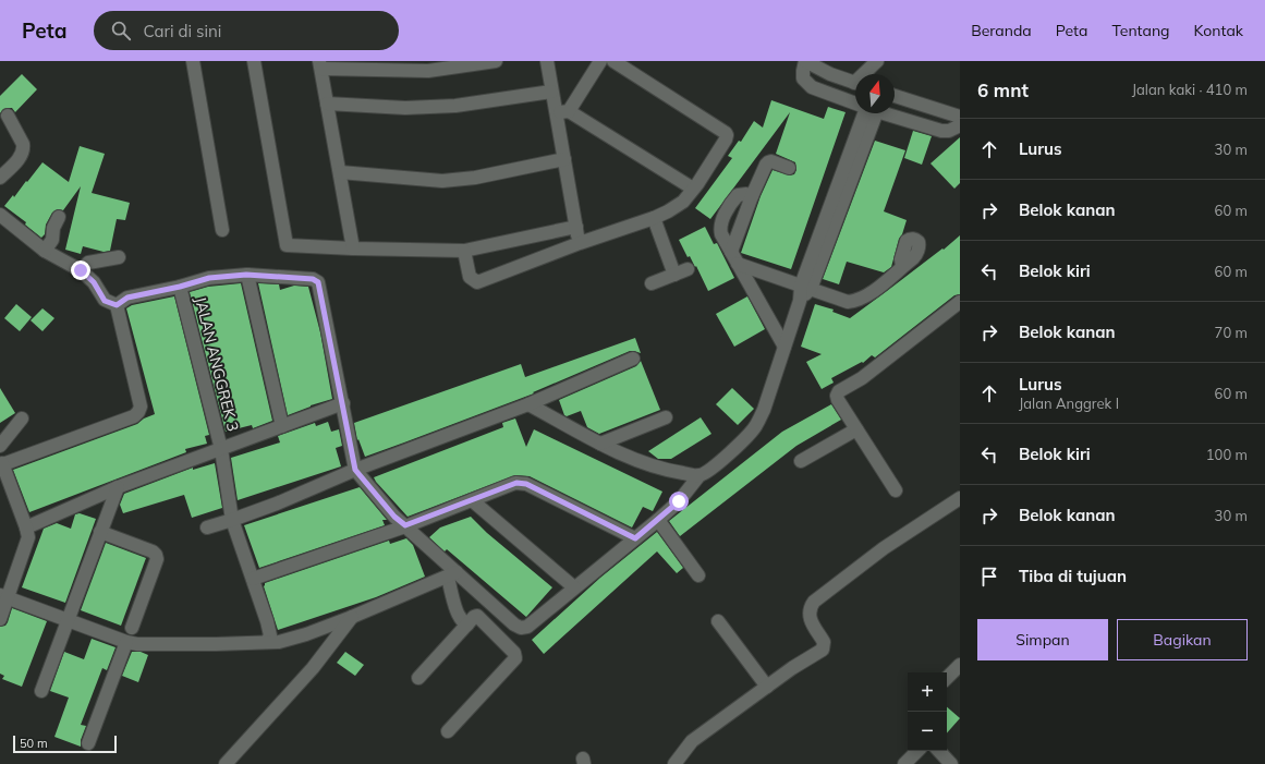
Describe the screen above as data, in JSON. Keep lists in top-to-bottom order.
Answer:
{
  "streets": {
    "street": ["JALAN ANGGREK 3"]
  },
  "scale_bar": "50 m",
  "north": "top",
  "page": {
    "header": "Peta",
    "search": "Cari di sini",
    "nav": [
      "Beranda",
      "Peta",
      "Tentang",
      "Kontak"
    ],
    "heading": ["6 mnt", "Jalan kaki · 410 m"],
    "list": [
      ["Lurus", "30 m"],
      ["Belok kanan", "60 m"],
      ["Belok kiri", "60 m"],
      ["Belok kanan", "70 m"],
      ["Lurus", "Jalan Anggrek I", "60 m"],
      ["Belok kiri", "100 m"],
      ["Belok kanan", "30 m"],
      "Tiba di tujuan"
    ],
    "buttons": ["Simpan", "Bagikan"],
    "map_buttons": ["+", "−"],
    "scale": "50 m"
  }
}
